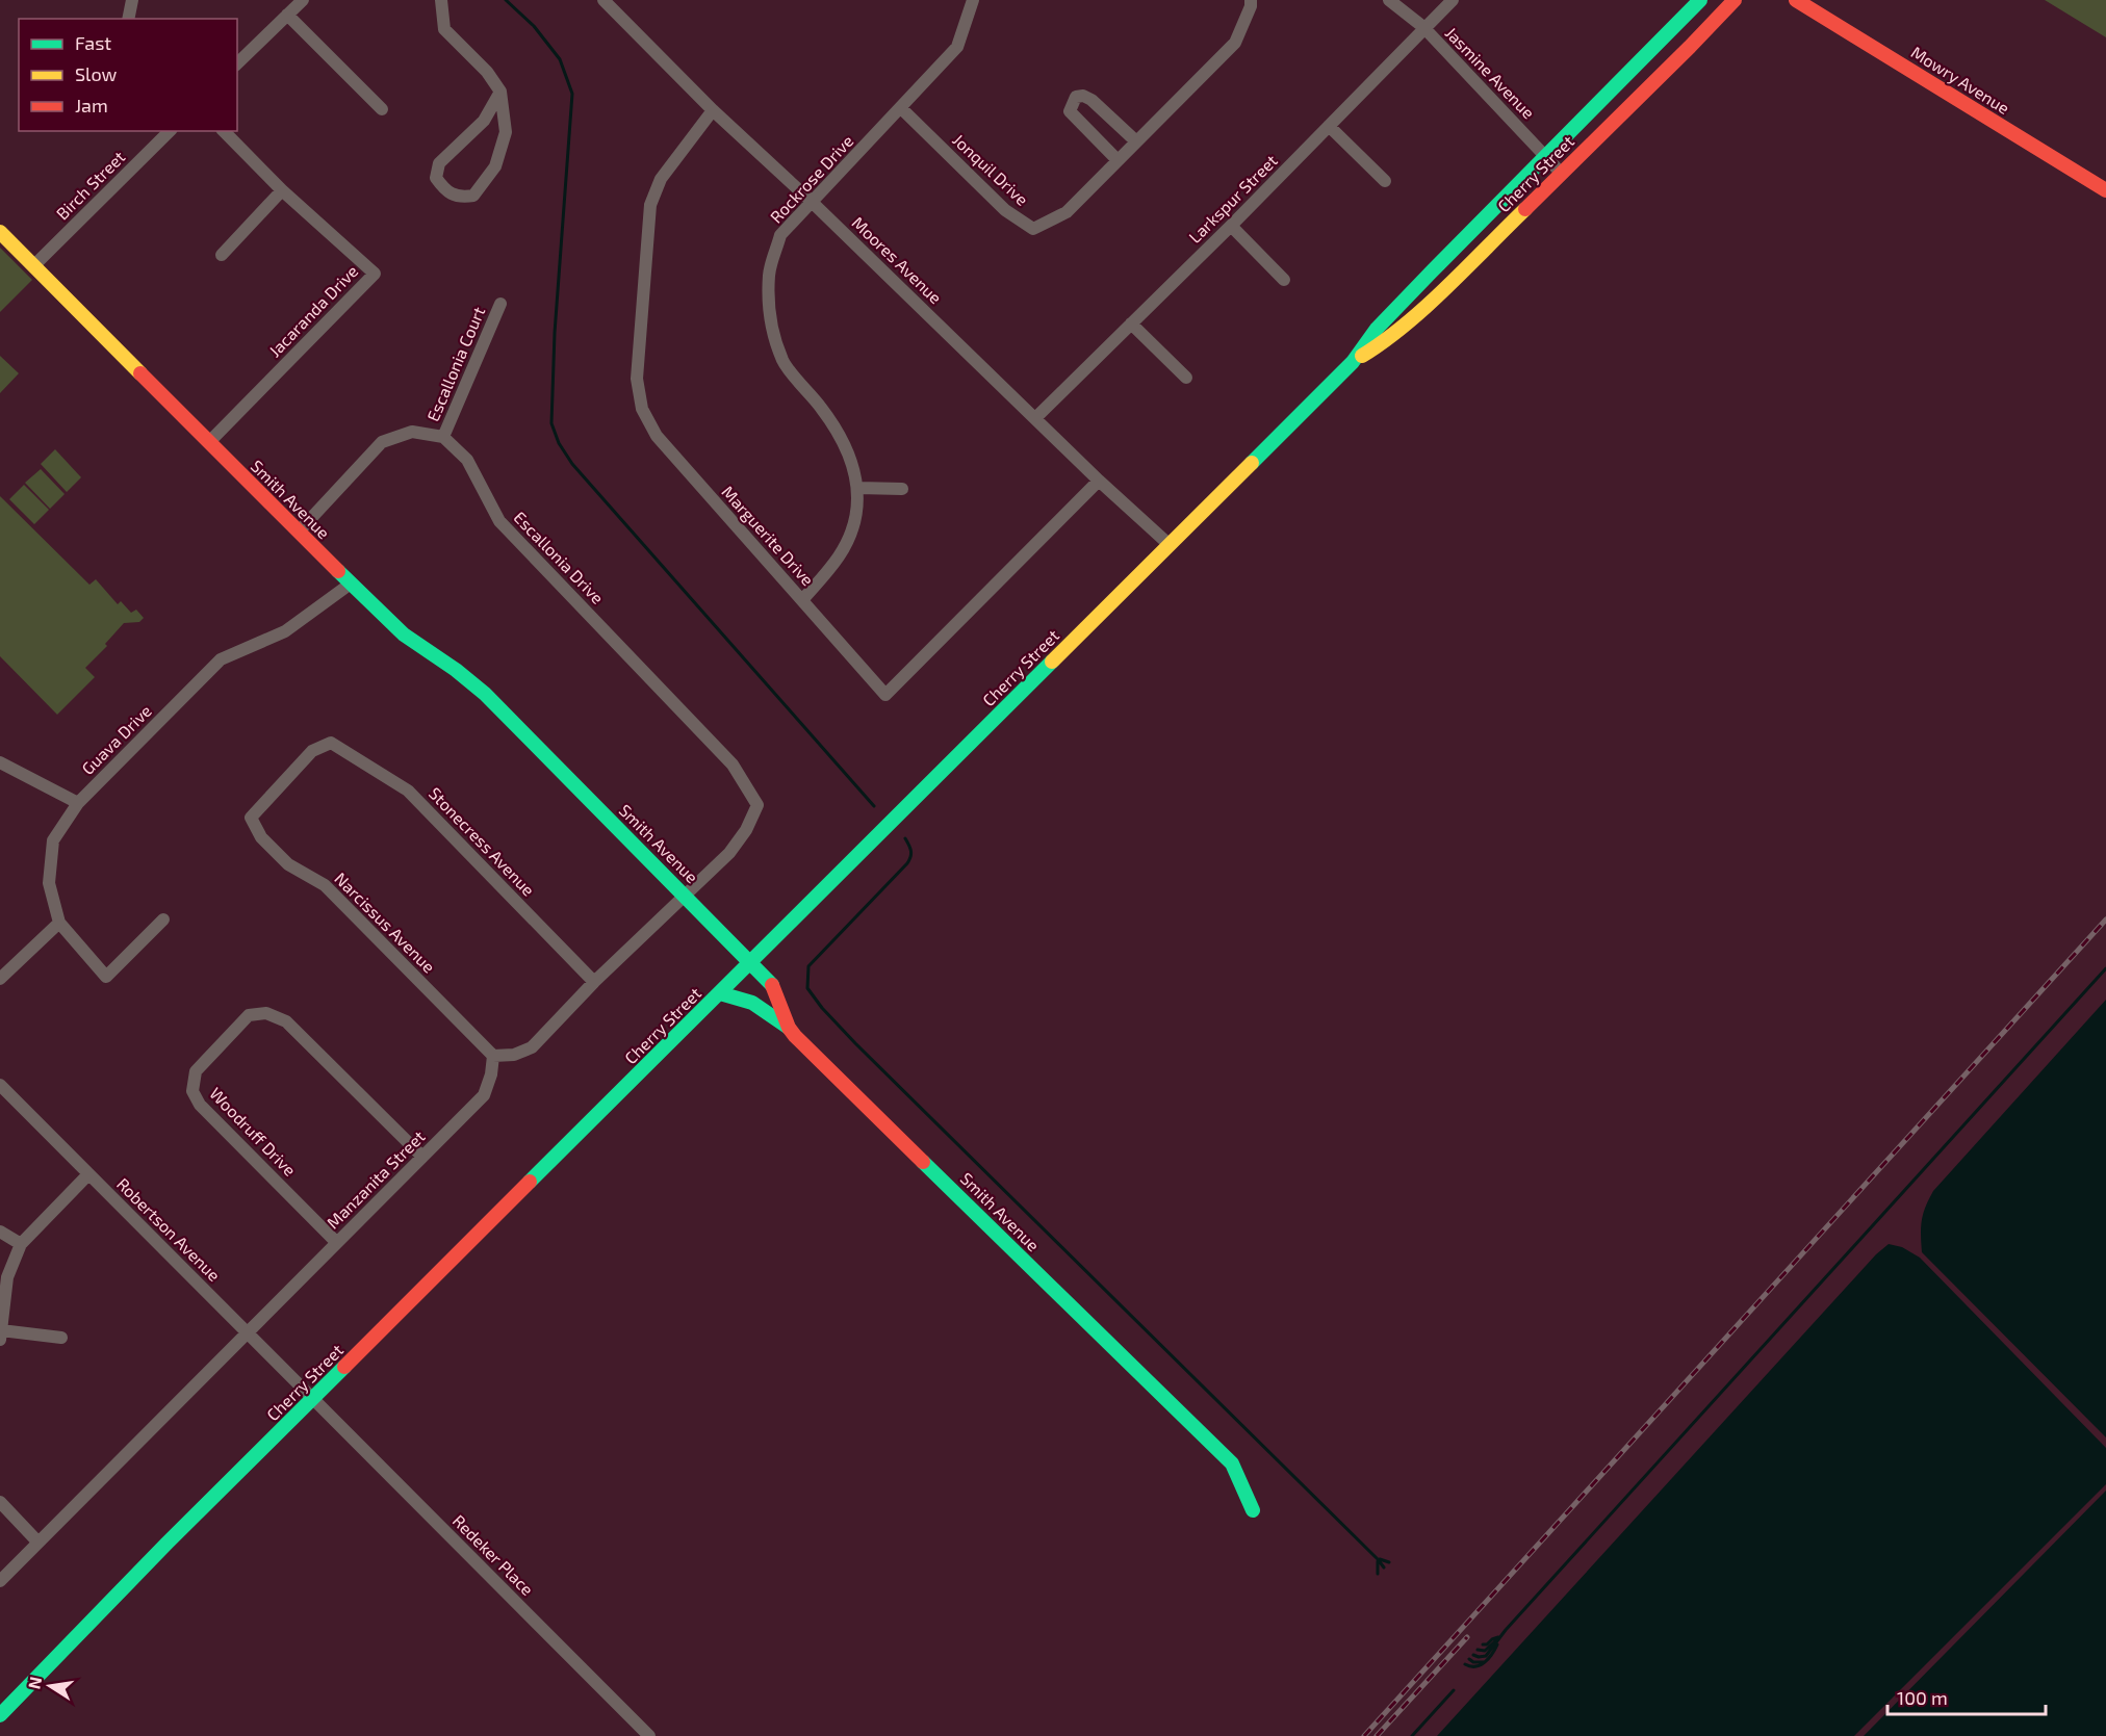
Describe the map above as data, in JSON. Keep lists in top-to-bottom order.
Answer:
{
  "streets": {
    "street": [
      "Jasmine Avenue",
      "Mowry Avenue",
      "Jonquil Drive",
      "Cherry Street",
      "Rockrose Drive",
      "Birch Street",
      "Larkspur Street",
      "Moores Avenue",
      "Jacaranda Drive",
      "Escallonia Court",
      "Smith Avenue",
      "Marguerite Drive",
      "Escallonia Drive",
      "Guava Drive",
      "Stonecress Avenue",
      "Narcissus Avenue",
      "Woodruff Drive",
      "Manzanita Street",
      "Robertson Avenue",
      "Redeker Place"
    ]
  },
  "crossings": [
    ["Jasmine Avenue", "Cherry Street"],
    ["Jasmine Avenue", "Larkspur Street"],
    ["Jonquil Drive", "Rockrose Drive"],
    ["Cherry Street", "Moores Avenue"],
    ["Cherry Street", "Smith Avenue"],
    ["Cherry Street", "Robertson Avenue"],
    ["Cherry Street", "Redeker Place"],
    ["Rockrose Drive", "Moores Avenue"],
    ["Rockrose Drive", "Marguerite Drive"],
    ["Birch Street", "Smith Avenue"],
    ["Larkspur Street", "Moores Avenue"],
    ["Moores Avenue", "Marguerite Drive"],
    ["Jacaranda Drive", "Smith Avenue"],
    ["Escallonia Court", "Escallonia Drive"],
    ["Smith Avenue", "Escallonia Drive"],
    ["Smith Avenue", "Guava Drive"],
    ["Stonecress Avenue", "Narcissus Avenue"],
    ["Narcissus Avenue", "Manzanita Street"],
    ["Woodruff Drive", "Manzanita Street"],
    ["Manzanita Street", "Robertson Avenue"],
    ["Robertson Avenue", "Redeker Place"]
  ],
  "legend": ["Fast", "Slow", "Jam"],
  "scale_bar": "100 m",
  "north": "left"
}
